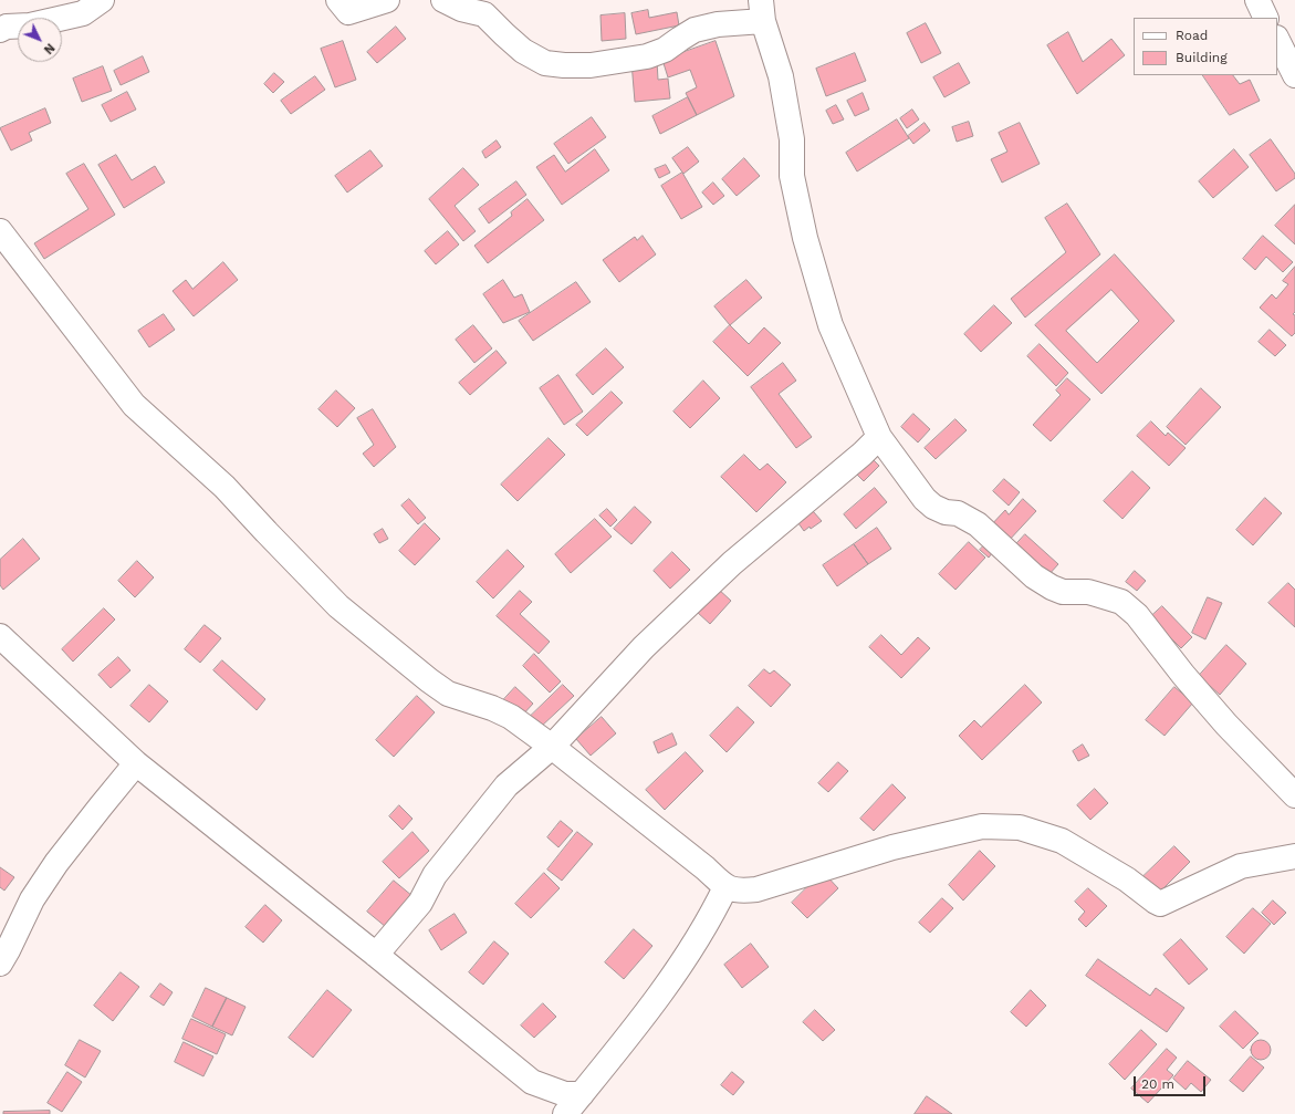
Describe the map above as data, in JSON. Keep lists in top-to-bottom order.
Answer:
{
  "legend": ["Road", "Building"],
  "scale_bar": "20 m",
  "north": "bottom right"
}
